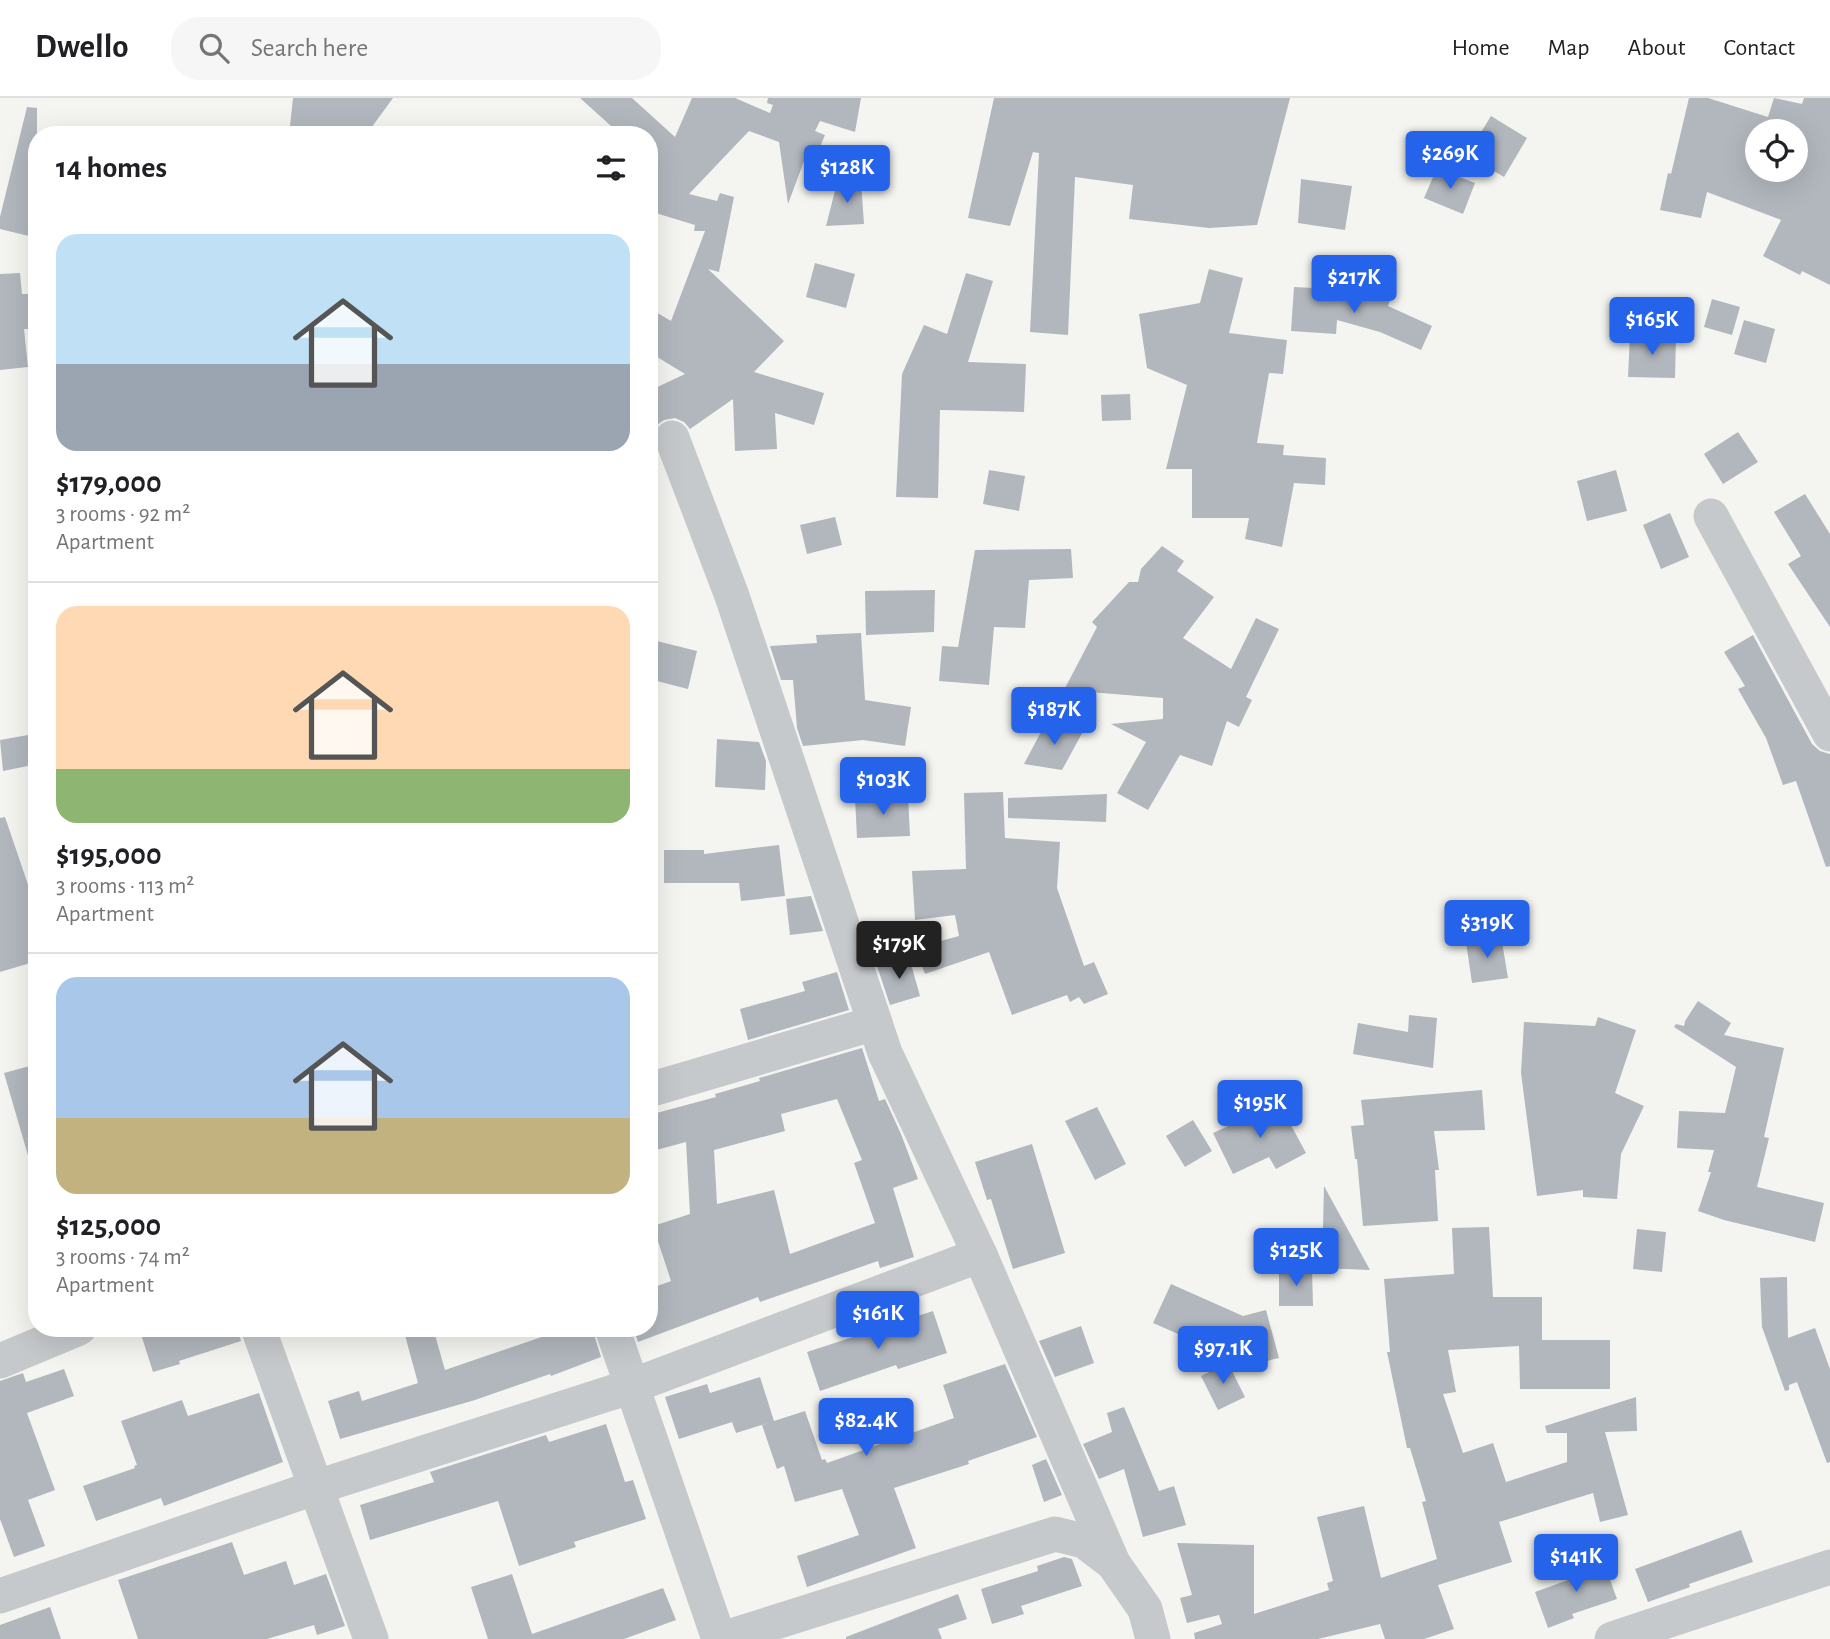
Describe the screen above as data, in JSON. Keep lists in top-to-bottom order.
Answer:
{
  "page": {
    "header": "Dwello",
    "search": "Search here",
    "nav": [
      "Home",
      "Map",
      "About",
      "Contact"
    ],
    "heading": "14 homes",
    "price": [
      "$269K",
      "$128K",
      "$217K",
      "$165K",
      "$187K",
      "$103K",
      "$319K",
      "$179K",
      "$195K",
      "$125K",
      "$161K",
      "$97.1K",
      "$82.4K",
      "$141K"
    ],
    "list": [
      {
        "name": "$179,000",
        "note": "3 rooms · 92 m² · Apartment"
      },
      {
        "name": "$195,000",
        "note": "3 rooms · 113 m² · Apartment"
      },
      {
        "name": "$125,000",
        "note": "3 rooms · 74 m² · Apartment"
      }
    ]
  }
}
